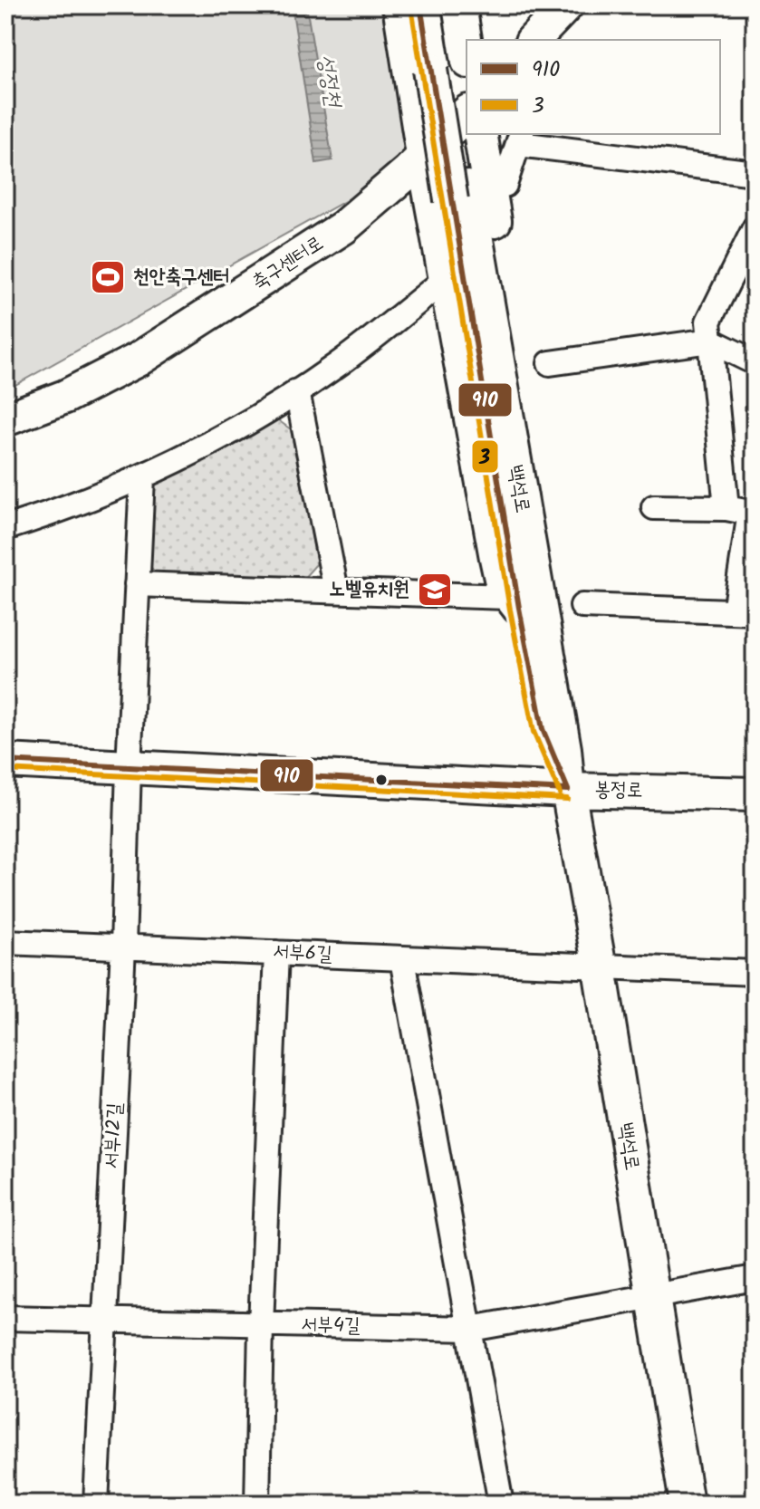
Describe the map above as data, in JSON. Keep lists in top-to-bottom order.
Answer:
{
  "streets": {
    "main road": ["축구센터로", "백석로", "봉정로"],
    "street": ["서부6길", "서부12길", "서부4길"]
  },
  "crossings": [
    ["백석로", "봉정로"],
    ["백석로", "서부6길"],
    ["백석로", "서부4길"],
    ["봉정로", "서부12길"],
    ["서부6길", "서부12길"],
    ["서부12길", "서부4길"]
  ],
  "water": ["성정천"],
  "places": {
    "sports": ["천안축구센터"],
    "school or university": ["노벨유치원"]
  },
  "lines": ["transit line 910", "transit line 3"],
  "legend": ["910", "3"]
}
